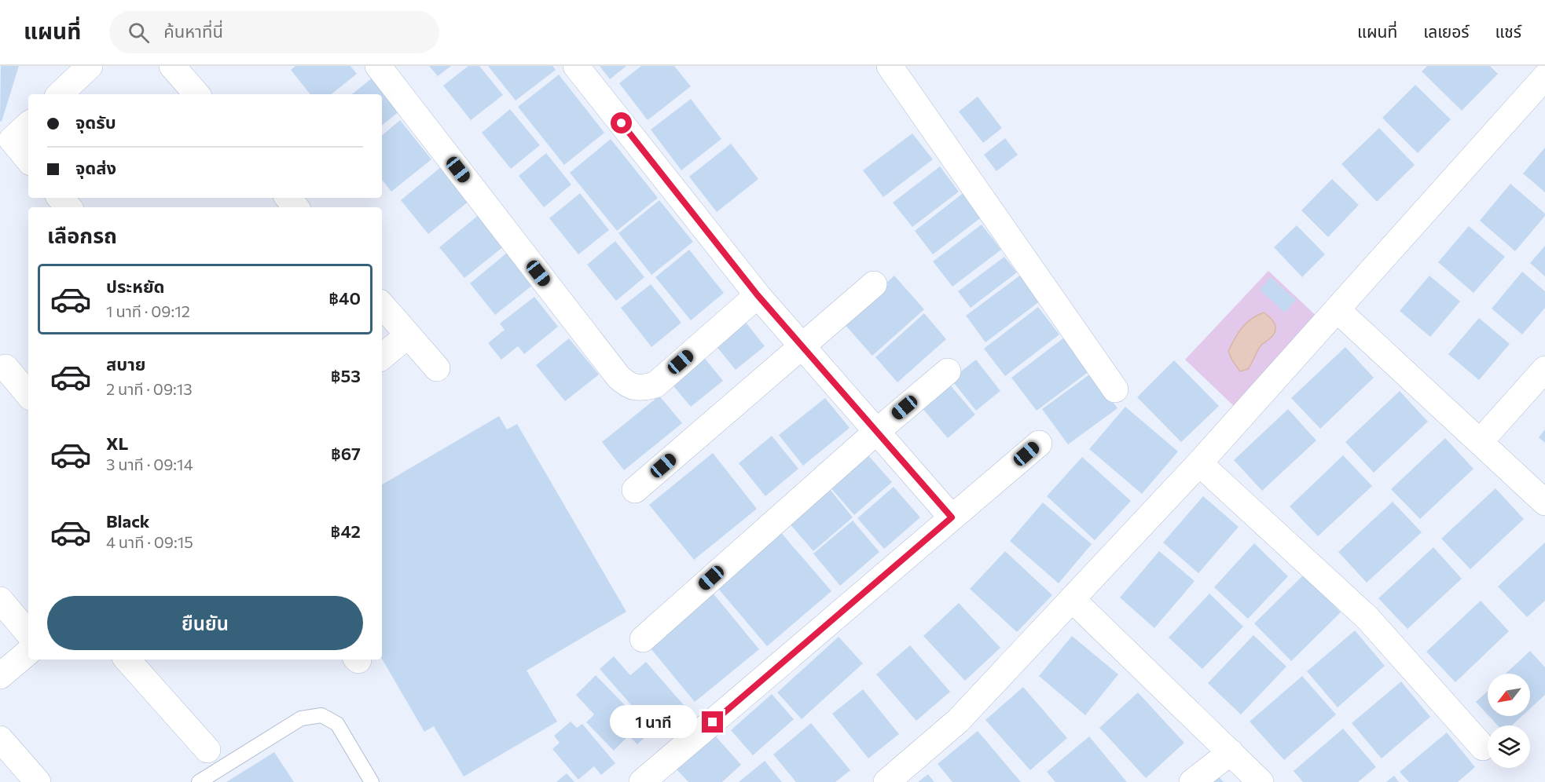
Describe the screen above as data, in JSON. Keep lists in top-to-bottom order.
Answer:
{
  "north": "bottom left",
  "page": {
    "header": "แผนที่",
    "search": "ค้นหาที่นี่",
    "nav": ["แผนที่", "เลเยอร์", "แชร์"],
    "banner": ["จุดรับ", "จุดส่ง"],
    "heading": "เลือกรถ",
    "list": [
      {
        "name": "ประหยัด",
        "note": "1 นาที · 09:12",
        "value": "฿40"
      },
      {
        "name": "สบาย",
        "note": "2 นาที · 09:13",
        "value": "฿53"
      },
      {
        "name": "XL",
        "note": "3 นาที · 09:14",
        "value": "฿67"
      },
      {
        "name": "Black",
        "note": "4 นาที · 09:15",
        "value": "฿42"
      }
    ],
    "buttons": "ยืนยัน",
    "bubble": "1 นาที"
  }
}
